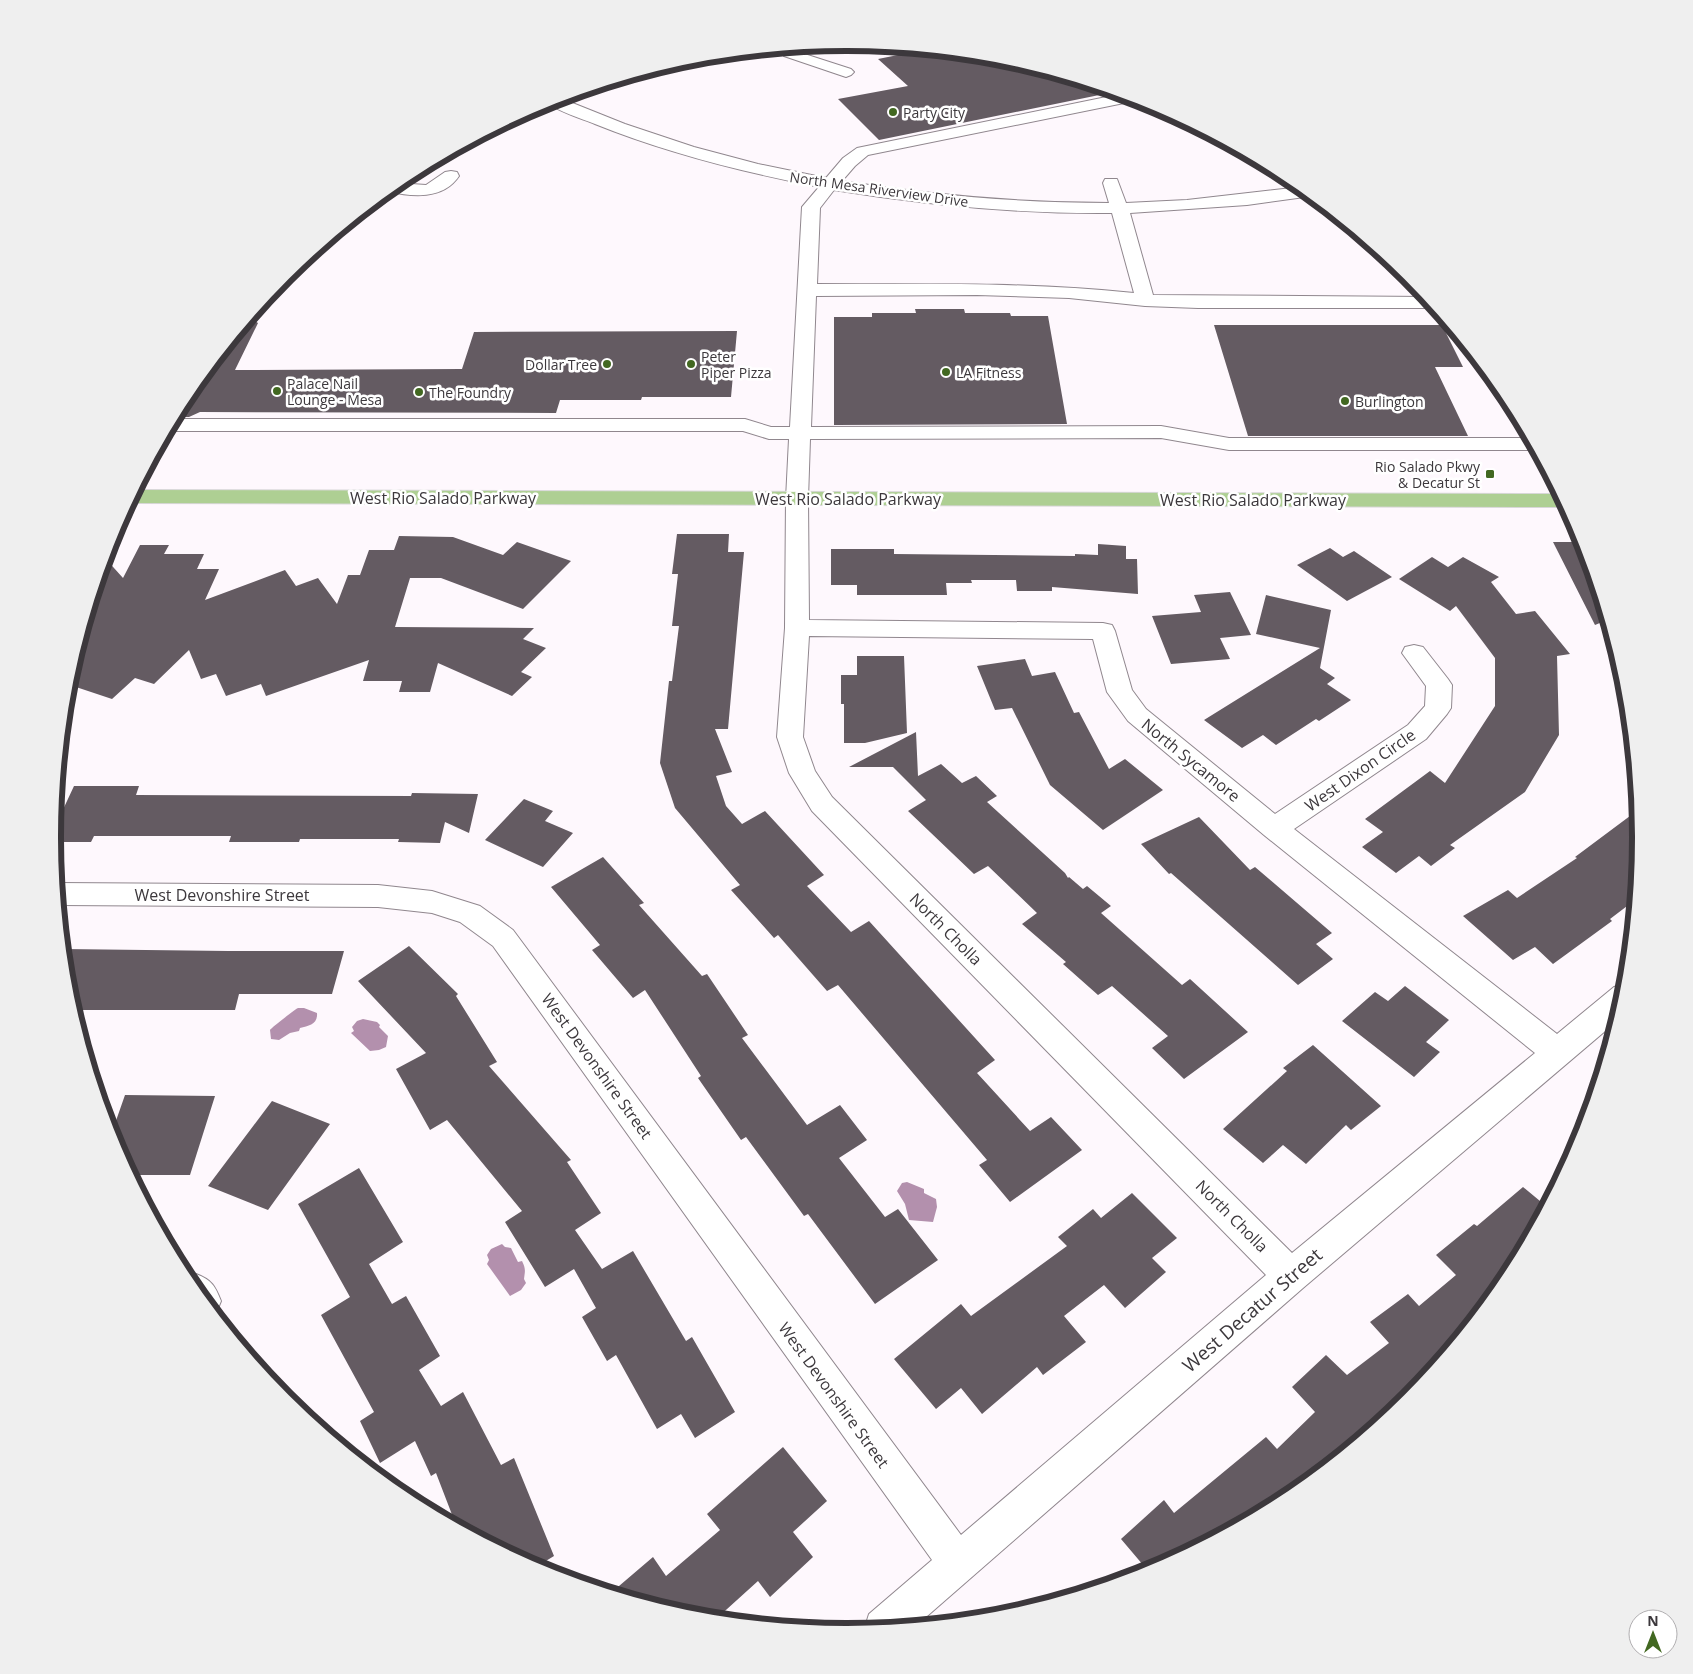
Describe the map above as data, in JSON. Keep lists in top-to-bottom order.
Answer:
{
  "streets": {
    "main road": ["West Rio Salado Parkway"],
    "street": [
      "North Mesa Riverview Drive",
      "North Sycamore",
      "West Dixon Circle",
      "West Devonshire Street",
      "North Cholla",
      "West Decatur Street"
    ]
  },
  "crossings": [
    ["North Mesa Riverview Drive", "North Cholla"],
    ["West Rio Salado Parkway", "North Cholla"],
    ["North Sycamore", "West Dixon Circle"],
    ["North Sycamore", "North Cholla"],
    ["North Sycamore", "West Decatur Street"],
    ["West Devonshire Street", "West Decatur Street"],
    ["North Cholla", "West Decatur Street"]
  ],
  "places": {
    "other": [
      "Party City",
      "Dollar Tree",
      "Peter Piper Pizza",
      "LA Fitness",
      "Palace Nail Lounge - Mesa",
      "The Foundry",
      "Burlington"
    ],
    "transit": ["Rio Salado Pkwy & Decatur St"]
  },
  "north": "top"
}
